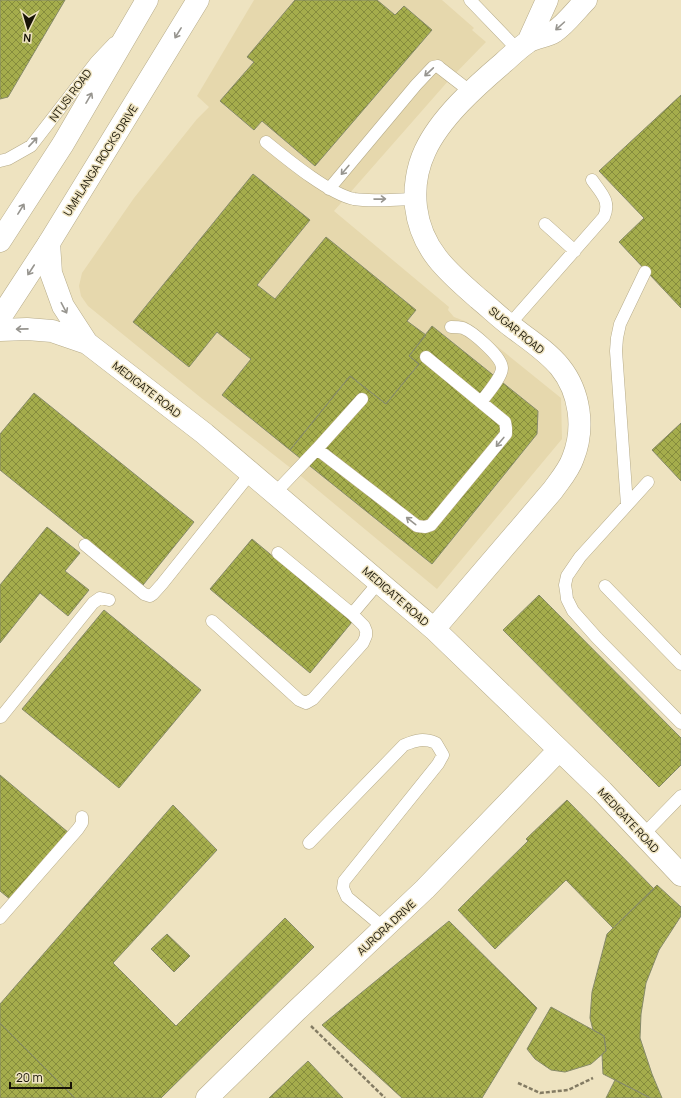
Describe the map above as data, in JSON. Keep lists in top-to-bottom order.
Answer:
{
  "streets": {
    "street": [
      "UMHLANGA ROCKS DRIVE",
      "SUGAR ROAD",
      "MEDIGATE ROAD",
      "AURORA DRIVE"
    ],
    "lane": ["NTUSI ROAD"]
  },
  "crossings": [
    ["UMHLANGA ROCKS DRIVE", "MEDIGATE ROAD"],
    ["SUGAR ROAD", "MEDIGATE ROAD"],
    ["MEDIGATE ROAD", "AURORA DRIVE"]
  ],
  "one_way": ["NTUSI ROAD"],
  "scale_bar": "20 m",
  "north": "bottom"
}
